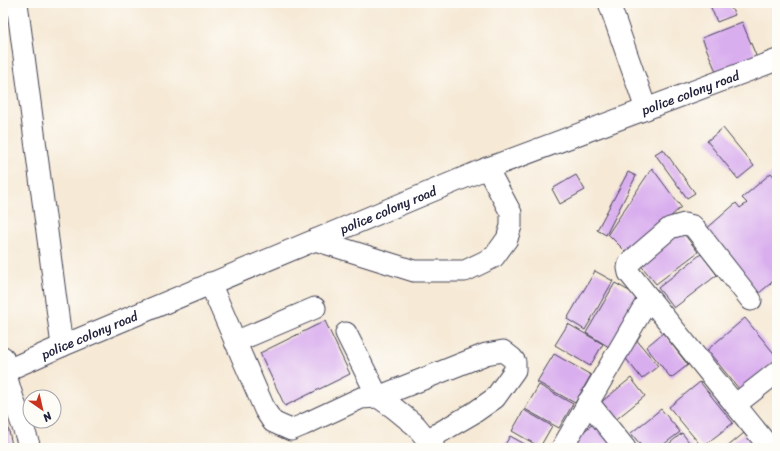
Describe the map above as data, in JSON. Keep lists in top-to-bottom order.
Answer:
{
  "streets": {
    "street": ["police colony road"]
  },
  "north": "bottom right"
}
